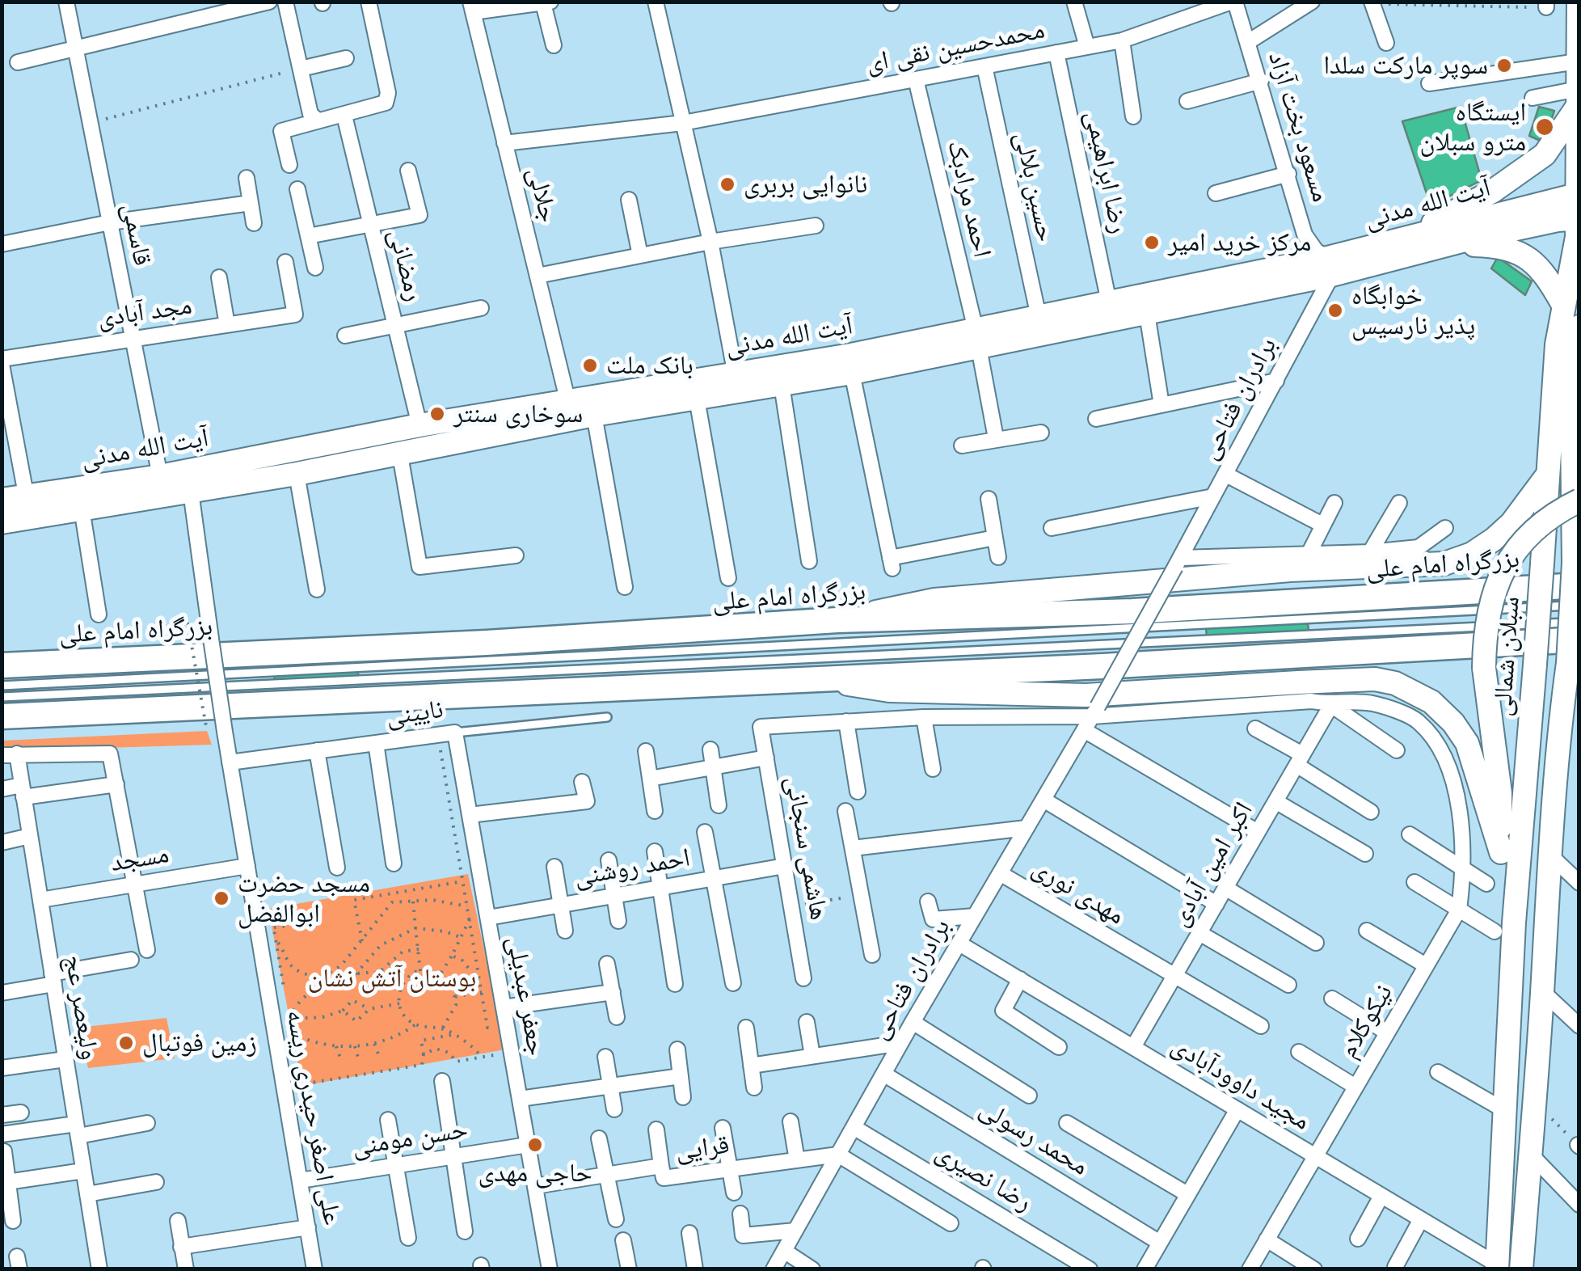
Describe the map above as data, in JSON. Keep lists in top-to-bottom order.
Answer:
{
  "streets": {
    "highway": ["بزرگراه امام علی"],
    "main road": ["آیت الله مدنی", "سبلان شمالی"],
    "street": [
      "محمدحسین نقی ای",
      "مسعود بخت آزاد",
      "رضا ابراهیمی",
      "حسین بلالی",
      "جلالی",
      "احمد مرادبک",
      "قاسمی",
      "رمضانی",
      "مجد آبادی",
      "برادران فتاحی",
      "نایینی",
      "هاشمی سنجانی",
      "مسجد",
      "اکبر امین آبادی",
      "احمد روشنی",
      "مهدی نوری",
      "جعفر عبدیلی",
      "ولیعصر عج",
      "نیکوکلام",
      "مجید داوودآبادی",
      "علی اصغر حیدری ریسه",
      "محمد رسولی",
      "حسن مومنی",
      "قرایی",
      "رضا نصیری"
    ]
  },
  "crossings": [
    ["محمدحسین نقی ای", "مسعود بخت آزاد"],
    ["محمدحسین نقی ای", "رضا ابراهیمی"],
    ["محمدحسین نقی ای", "حسین بلالی"],
    ["محمدحسین نقی ای", "جلالی"],
    ["محمدحسین نقی ای", "احمد مرادبک"],
    ["مسعود بخت آزاد", "آیت الله مدنی"],
    ["مسعود بخت آزاد", "برادران فتاحی"],
    ["رضا ابراهیمی", "آیت الله مدنی"],
    ["حسین بلالی", "آیت الله مدنی"],
    ["جلالی", "آیت الله مدنی"],
    ["احمد مرادبک", "آیت الله مدنی"],
    ["آیت الله مدنی", "قاسمی"],
    ["آیت الله مدنی", "رمضانی"],
    ["آیت الله مدنی", "برادران فتاحی"],
    ["آیت الله مدنی", "سبلان شمالی"],
    ["آیت الله مدنی", "علی اصغر حیدری ریسه"],
    ["قاسمی", "مجد آبادی"],
    ["برادران فتاحی", "مهدی نوری"],
    ["برادران فتاحی", "مجید داوودآبادی"],
    ["برادران فتاحی", "محمد رسولی"],
    ["برادران فتاحی", "قرایی"],
    ["برادران فتاحی", "رضا نصیری"],
    ["سبلان شمالی", "مجید داوودآبادی"],
    ["نایینی", "جعفر عبدیلی"],
    ["نایینی", "علی اصغر حیدری ریسه"],
    ["هاشمی سنجانی", "احمد روشنی"],
    ["مسجد", "ولیعصر عج"],
    ["مسجد", "علی اصغر حیدری ریسه"],
    ["اکبر امین آبادی", "مهدی نوری"],
    ["اکبر امین آبادی", "مجید داوودآبادی"],
    ["احمد روشنی", "جعفر عبدیلی"],
    ["جعفر عبدیلی", "حسن مومنی"],
    ["جعفر عبدیلی", "قرایی"],
    ["نیکوکلام", "مجید داوودآبادی"],
    ["علی اصغر حیدری ریسه", "حسن مومنی"]
  ],
  "parks": ["بوستان آتش نشان"],
  "places": [
    "سوپر مارکت سلدا",
    "ایستگاه مترو سبلان",
    "نانوایی بربری",
    "مرکز خرید امیر",
    "خوابگاه پذیر نارسیس",
    "بانک ملت",
    "سوخاری سنتر",
    "مسجد حضرت ابوالفضل",
    "زمین فوتبال",
    "حاجی مهدی"
  ]
}
